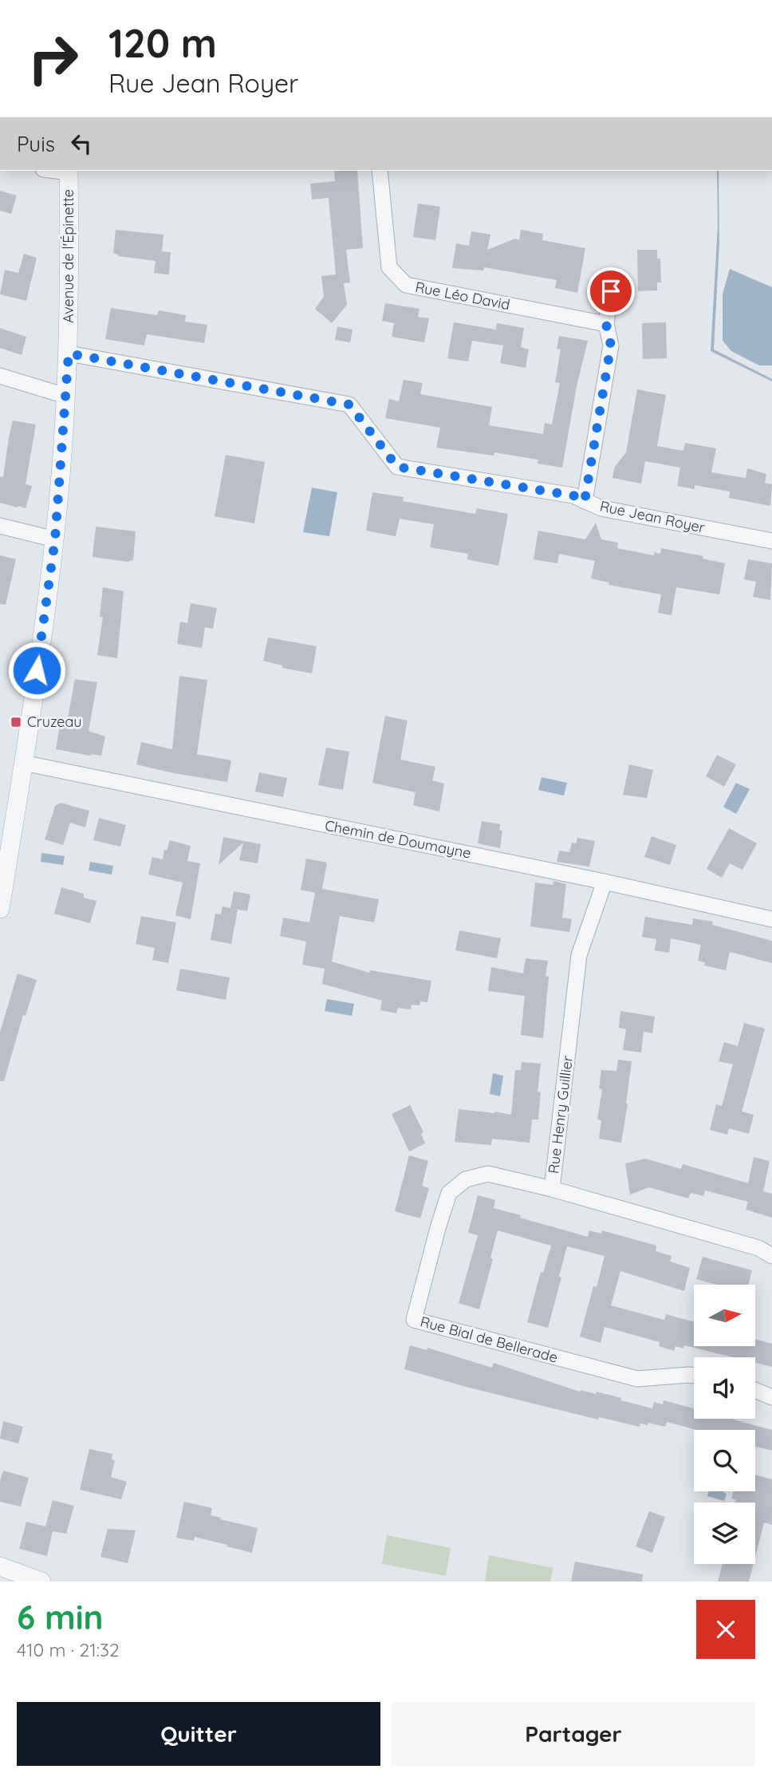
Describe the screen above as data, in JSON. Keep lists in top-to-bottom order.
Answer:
{
  "streets": {
    "street": [
      "Avenue de l'Épinette",
      "Rue Léo David",
      "Rue Jean Royer",
      "Chemin de Doumayne",
      "Rue Henry Guillier",
      "Rue Bial de Bellerade"
    ]
  },
  "crossings": [
    ["Avenue de l'Épinette", "Rue Jean Royer"],
    ["Avenue de l'Épinette", "Chemin de Doumayne"],
    ["Chemin de Doumayne", "Rue Henry Guillier"],
    ["Rue Henry Guillier", "Rue Bial de Bellerade"]
  ],
  "places": {
    "transit": ["Cruzeau"]
  },
  "north": "right",
  "page": {
    "turn": ["120 m", "Rue Jean Royer"],
    "then": "Puis",
    "heading": ["6 min", "410 m · 21:32"],
    "buttons": ["Quitter", "Partager"]
  }
}
